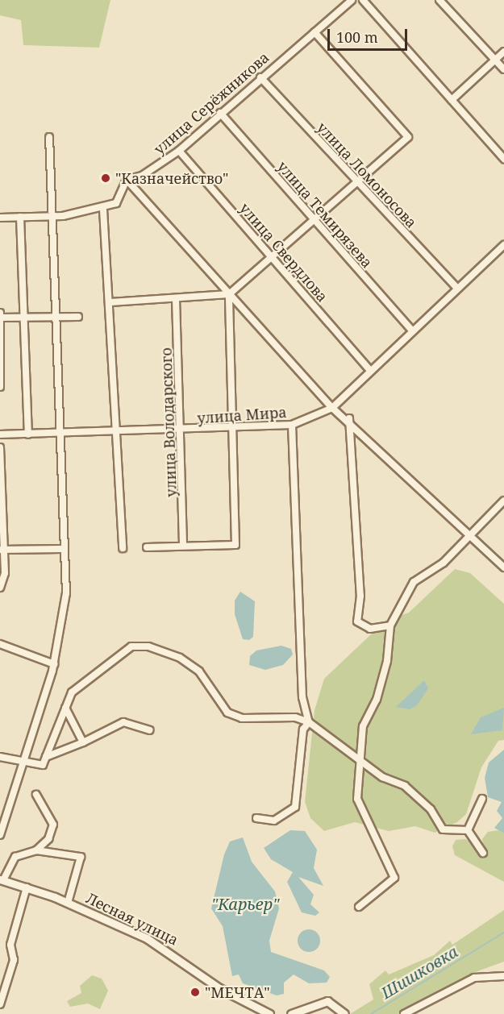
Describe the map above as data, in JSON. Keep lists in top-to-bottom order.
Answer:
{
  "streets": {
    "street": [
      "улица Серёжникова",
      "улица Ломоносова",
      "улица Темирязева",
      "улица Свердлова",
      "улица Мира",
      "улица Володарского",
      "Лесная улица"
    ]
  },
  "crossings": [
    ["улица Серёжникова", "улица Ломоносова"],
    ["улица Серёжникова", "улица Темирязева"],
    ["улица Серёжникова", "улица Свердлова"],
    ["улица Ломоносова", "улица Мира"],
    ["улица Темирязева", "улица Мира"],
    ["улица Свердлова", "улица Мира"],
    ["улица Мира", "улица Володарского"]
  ],
  "water": ["\"Карьер\"", "Шишковка"],
  "places": ["\"Казначейство\"", "\"МЕЧТА\""],
  "scale_bar": "100 m"
}
